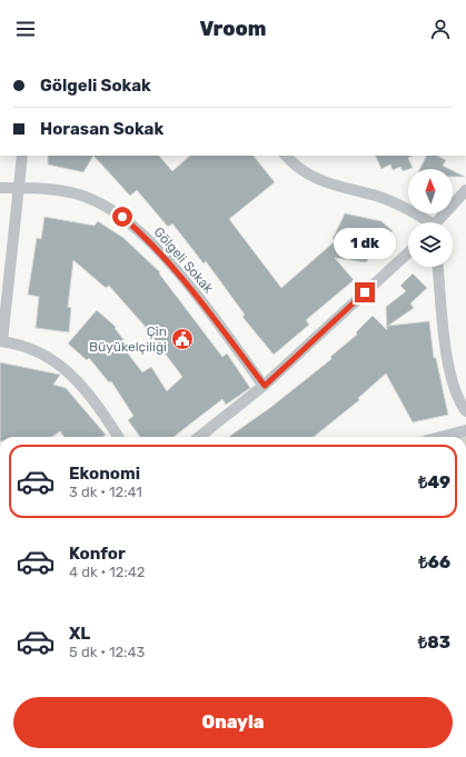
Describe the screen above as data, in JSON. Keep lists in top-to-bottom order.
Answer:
{
  "streets": {
    "street": ["Gölgeli Sokak"]
  },
  "places": {
    "public building": ["Çin Büyükelçiliği"]
  },
  "north": "top",
  "page": {
    "header": "Vroom",
    "banner": ["Gölgeli Sokak", "Horasan Sokak"],
    "bubble": "1 dk",
    "list": [
      {
        "name": "Ekonomi",
        "note": "3 dk · 12:41",
        "value": "₺49"
      },
      {
        "name": "Konfor",
        "note": "4 dk · 12:42",
        "value": "₺66"
      },
      {
        "name": "XL",
        "note": "5 dk · 12:43",
        "value": "₺83"
      }
    ],
    "buttons": "Onayla"
  }
}
